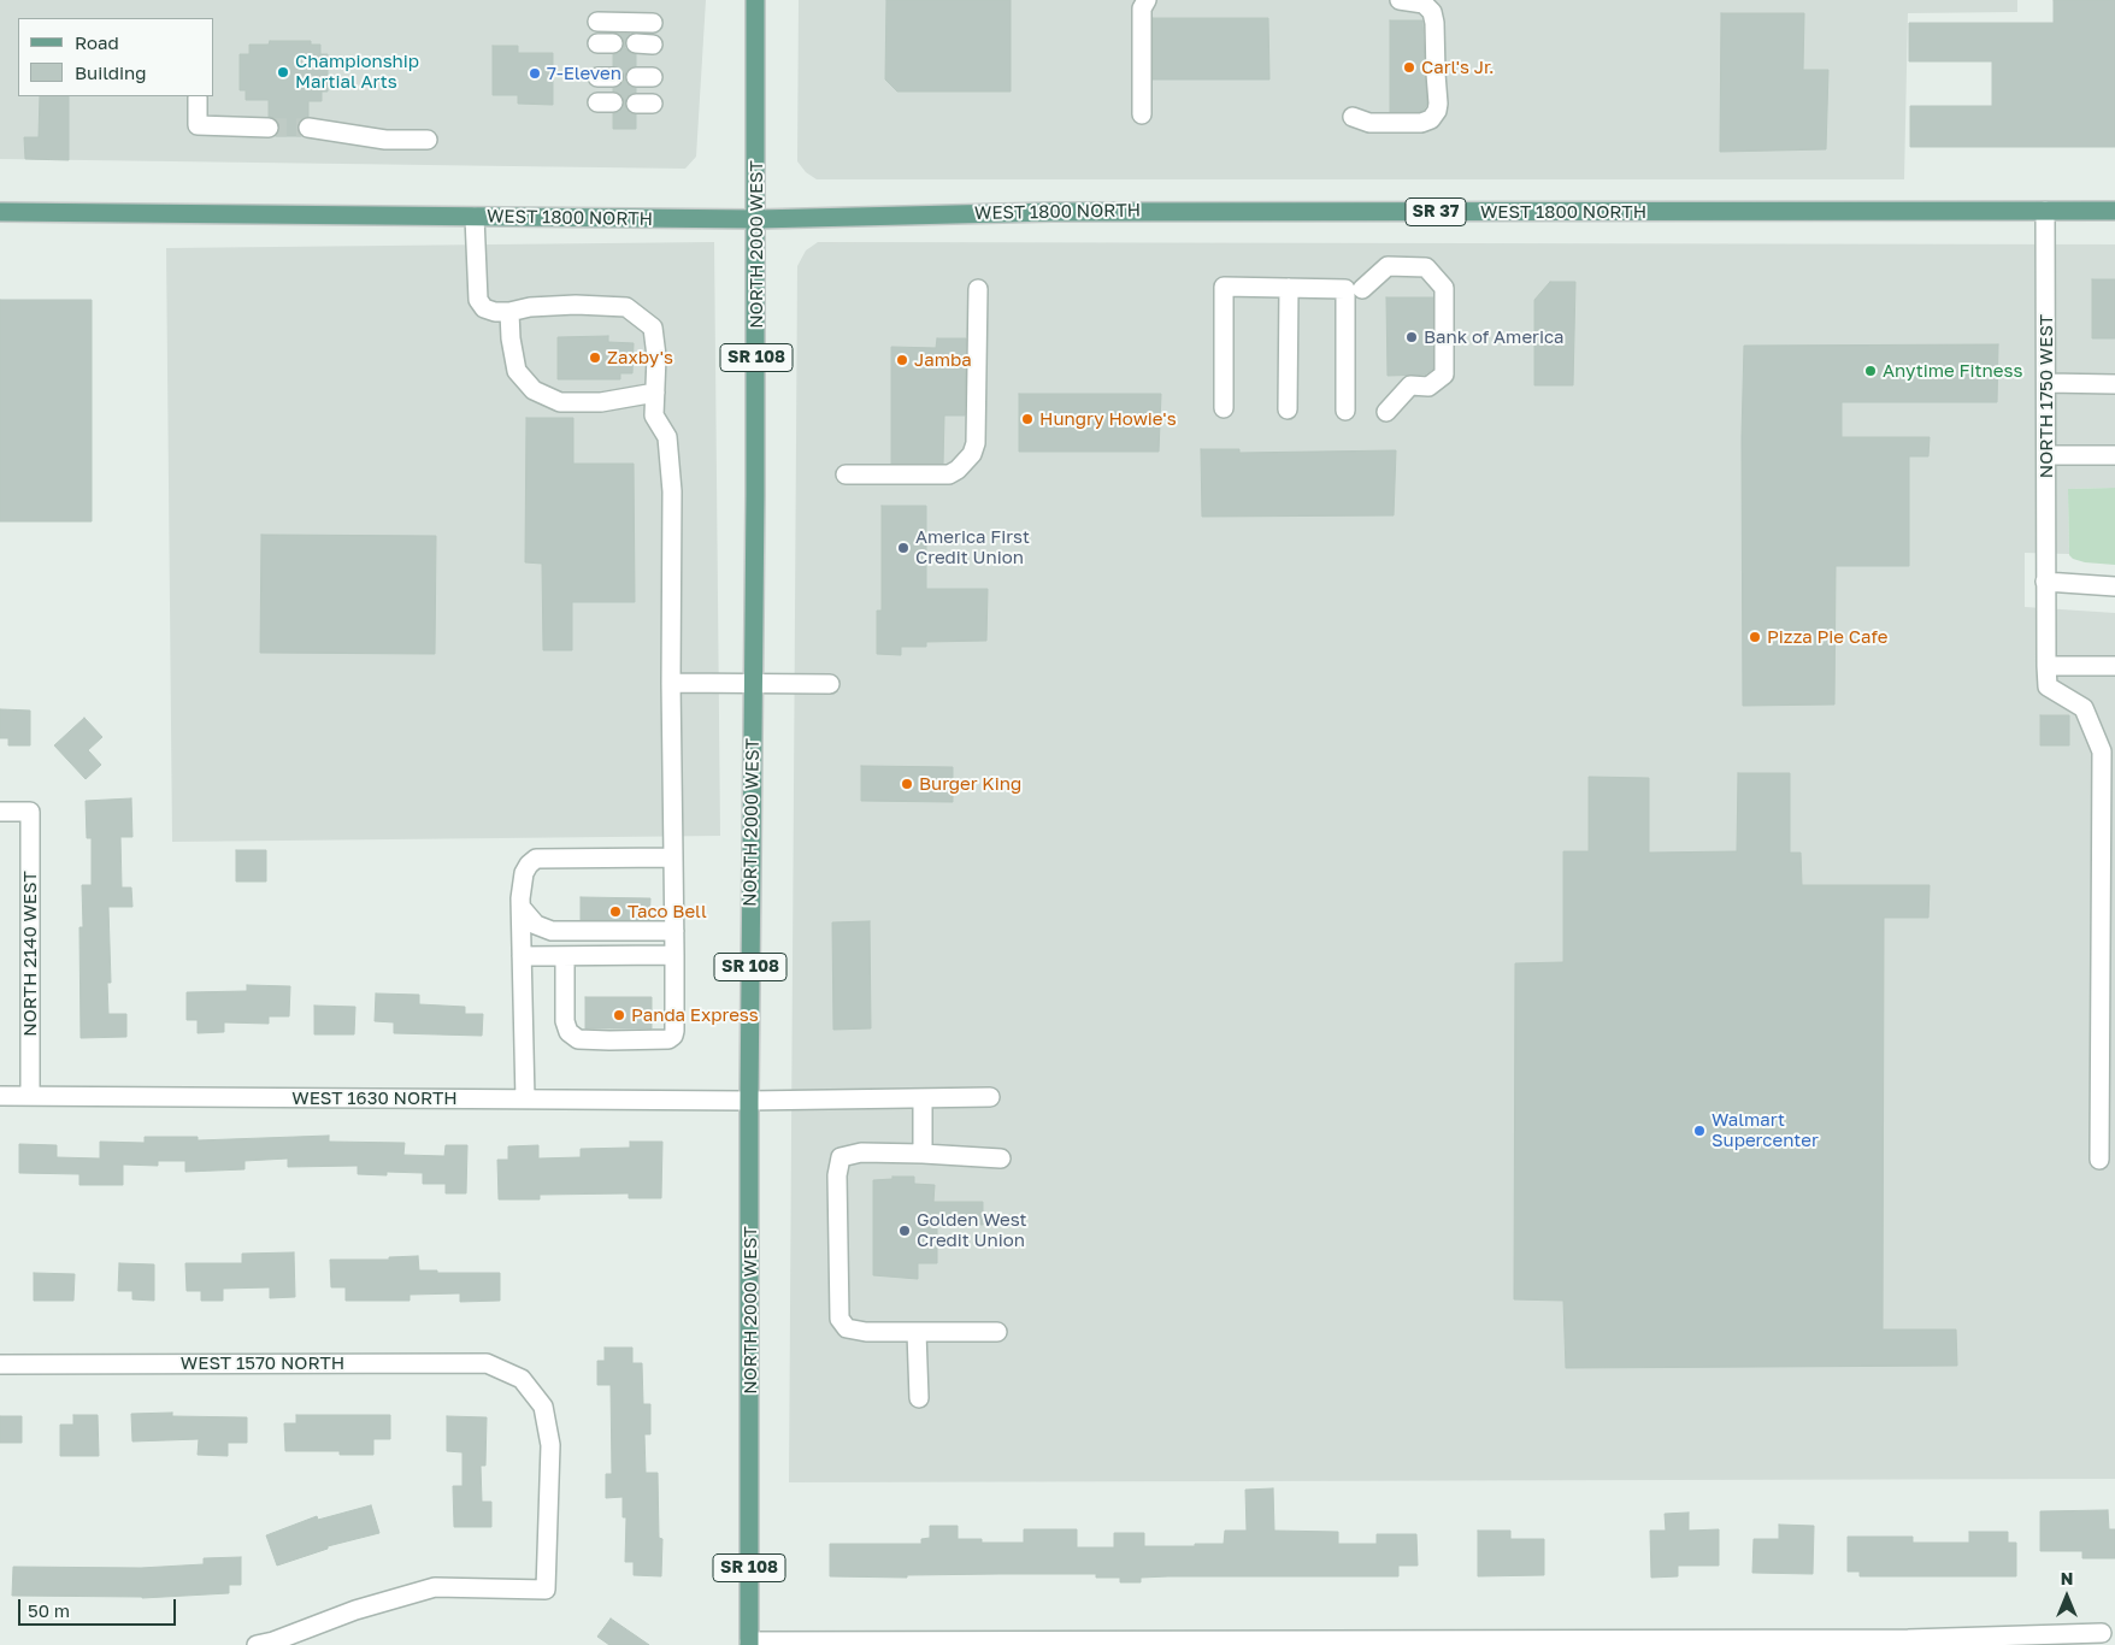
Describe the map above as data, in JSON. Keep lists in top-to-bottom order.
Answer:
{
  "streets": {
    "main road": [
      "WEST 1800 NORTH",
      "SR 37",
      "NORTH 2000 WEST",
      "SR 108"
    ],
    "street": [
      "NORTH 1750 WEST",
      "NORTH 2140 WEST",
      "WEST 1630 NORTH",
      "WEST 1570 NORTH"
    ]
  },
  "crossings": [
    ["WEST 1800 NORTH", "NORTH 2000 WEST"],
    ["WEST 1800 NORTH", "NORTH 1750 WEST"],
    ["NORTH 2000 WEST", "WEST 1630 NORTH"],
    ["NORTH 2140 WEST", "WEST 1630 NORTH"]
  ],
  "places": [
    "Carl's Jr.",
    "Championship Martial Arts",
    "7-Eleven",
    "Bank of America",
    "Zaxby's",
    "Jamba",
    "Anytime Fitness",
    "Hungry Howie's",
    "America First Credit Union",
    "Pizza Pie Cafe",
    "Burger King",
    "Taco Bell",
    "Panda Express",
    "Walmart Supercenter",
    "Golden West Credit Union"
  ],
  "legend": ["Road", "Building"],
  "scale_bar": "50 m",
  "north": "top"
}
